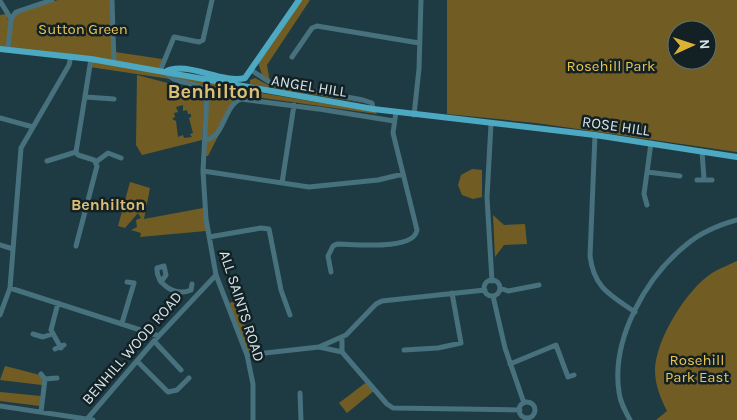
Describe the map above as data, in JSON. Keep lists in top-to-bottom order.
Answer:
{
  "streets": {
    "main road": ["ANGEL HILL", "ROSE HILL"],
    "street": ["ALL SAINTS ROAD", "BENHILL WOOD ROAD"]
  },
  "crossings": [
    ["ANGEL HILL", "ROSE HILL"],
    ["ANGEL HILL", "ALL SAINTS ROAD"],
    ["ALL SAINTS ROAD", "BENHILL WOOD ROAD"]
  ],
  "districts": ["Benhilton", "Benhilton"],
  "parks": ["Sutton Green", "Rosehill Park", "Rosehill Park East"],
  "north": "right"
}
